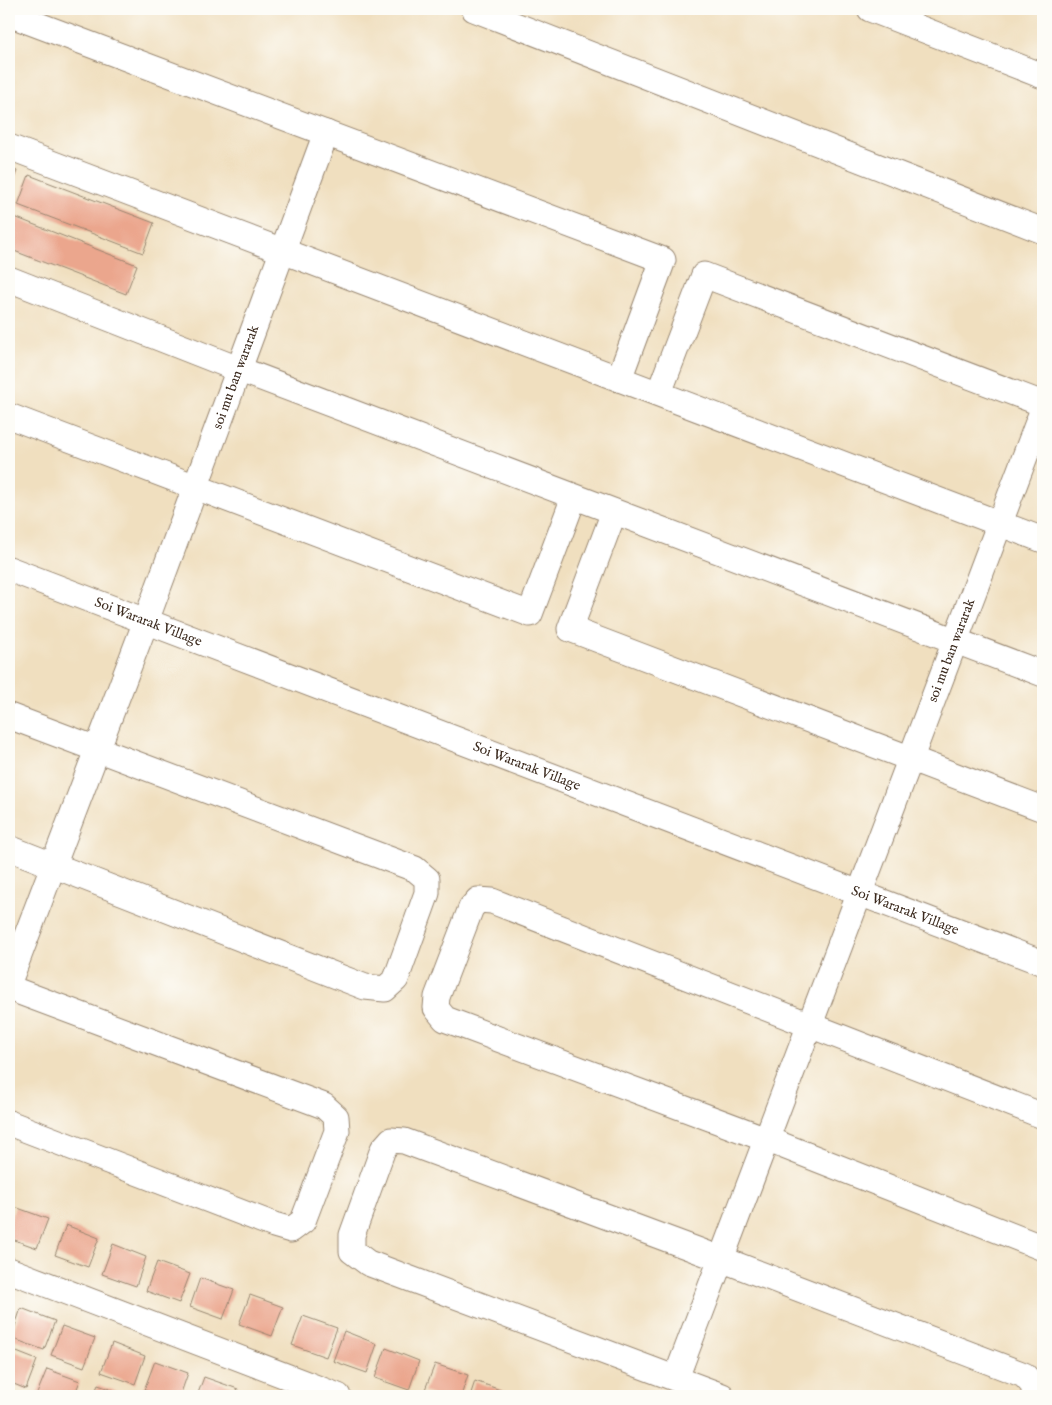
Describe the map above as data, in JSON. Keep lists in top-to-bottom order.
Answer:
{
  "streets": {
    "street": ["soi mu ban wararak", "Soi Wararak Village"]
  },
  "crossings": [
    ["soi mu ban wararak", "Soi Wararak Village"]
  ]
}
